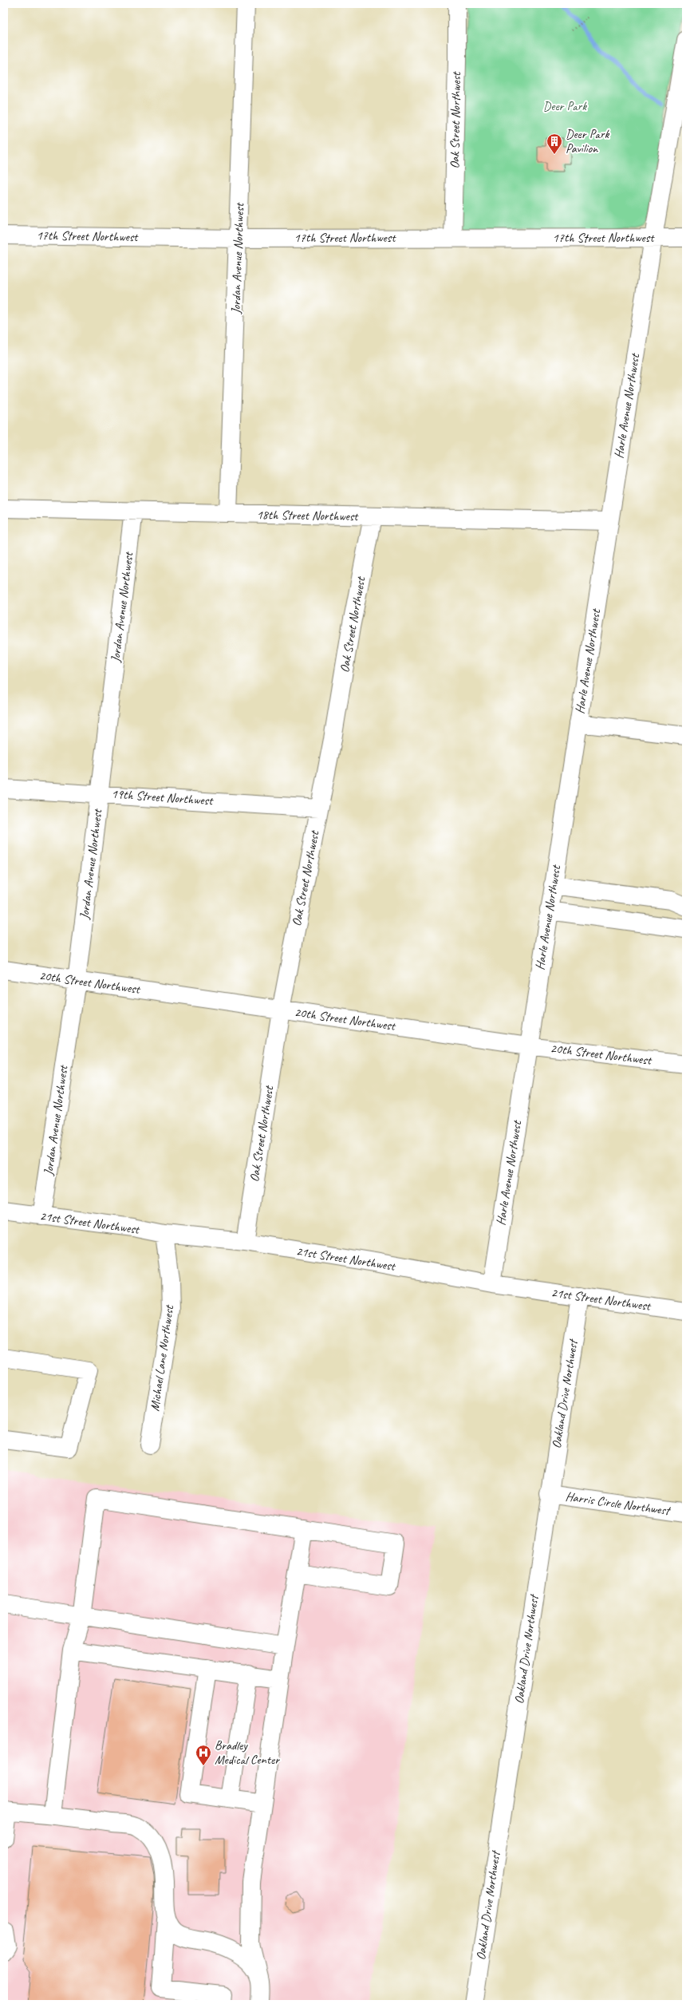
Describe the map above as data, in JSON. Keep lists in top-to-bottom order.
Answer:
{
  "streets": {
    "street": [
      "Oak Street Northwest",
      "17th Street Northwest",
      "Jordan Avenue Northwest",
      "Harle Avenue Northwest",
      "18th Street Northwest",
      "19th Street Northwest",
      "20th Street Northwest",
      "21st Street Northwest",
      "Michael Lane Northwest",
      "Oakland Drive Northwest",
      "Harris Circle Northwest"
    ]
  },
  "crossings": [
    ["Oak Street Northwest", "17th Street Northwest"],
    ["Oak Street Northwest", "18th Street Northwest"],
    ["Oak Street Northwest", "19th Street Northwest"],
    ["Oak Street Northwest", "20th Street Northwest"],
    ["Oak Street Northwest", "21st Street Northwest"],
    ["17th Street Northwest", "Jordan Avenue Northwest"],
    ["17th Street Northwest", "Harle Avenue Northwest"],
    ["Jordan Avenue Northwest", "18th Street Northwest"],
    ["Jordan Avenue Northwest", "19th Street Northwest"],
    ["Jordan Avenue Northwest", "20th Street Northwest"],
    ["Jordan Avenue Northwest", "21st Street Northwest"],
    ["Harle Avenue Northwest", "18th Street Northwest"],
    ["Harle Avenue Northwest", "20th Street Northwest"],
    ["Harle Avenue Northwest", "21st Street Northwest"],
    ["21st Street Northwest", "Michael Lane Northwest"],
    ["21st Street Northwest", "Oakland Drive Northwest"],
    ["Oakland Drive Northwest", "Harris Circle Northwest"]
  ],
  "parks": ["Deer Park"],
  "places": {
    "building": ["Deer Park Pavilion"],
    "hospital": ["Bradley Medical Center"]
  }
}
